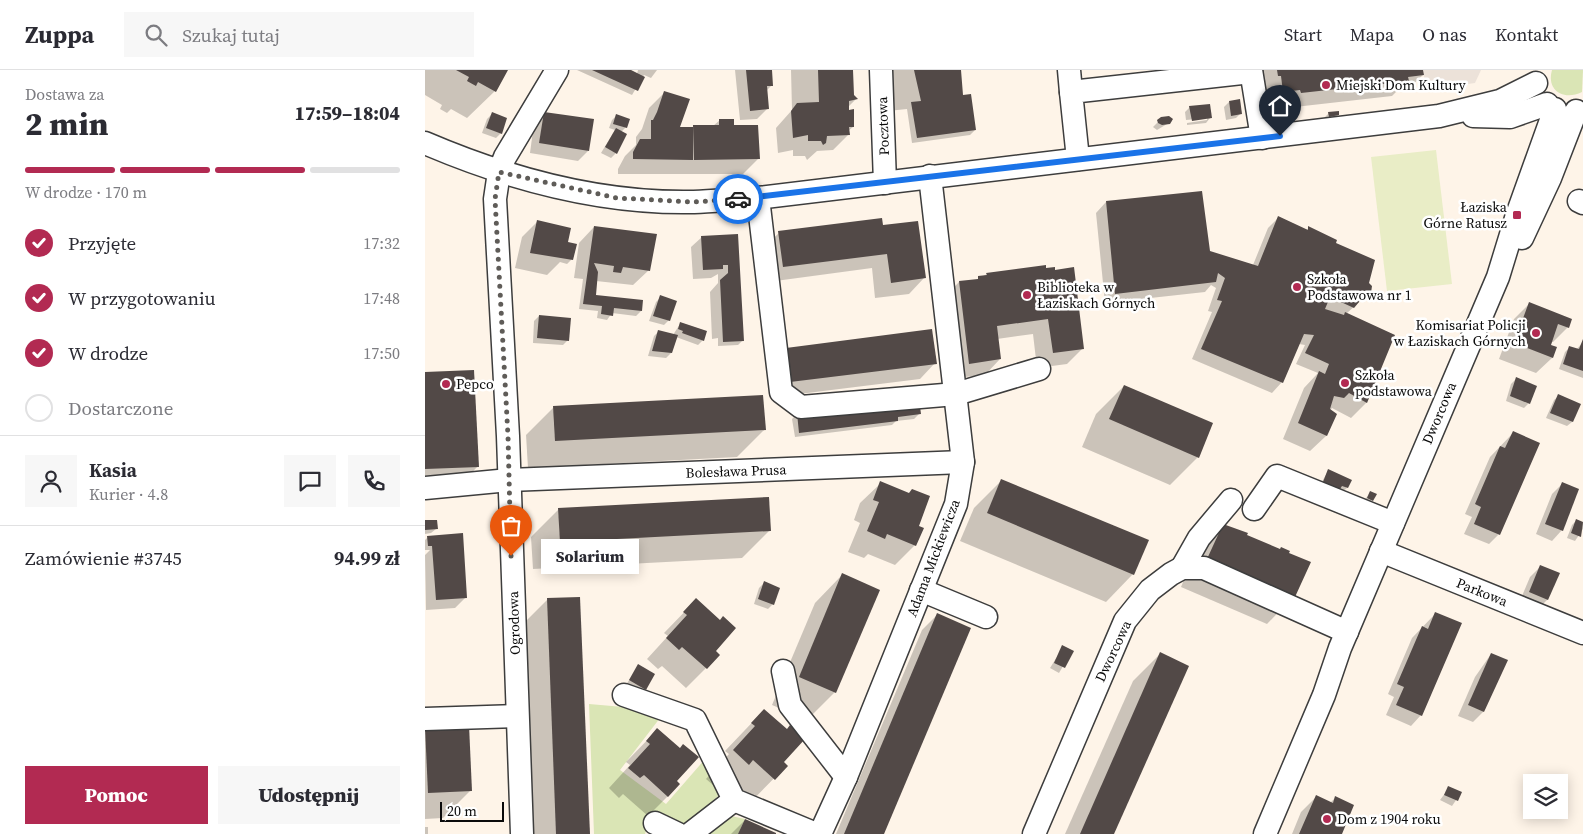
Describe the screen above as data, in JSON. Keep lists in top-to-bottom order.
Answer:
{
  "streets": {
    "street": [
      "Pocztowa",
      "Dworcowa",
      "Bolesława Prusa",
      "Adama Mickiewicza",
      "Parkowa",
      "Ogrodowa"
    ]
  },
  "crossings": [
    ["Dworcowa", "Parkowa"],
    ["Bolesława Prusa", "Adama Mickiewicza"],
    ["Bolesława Prusa", "Ogrodowa"]
  ],
  "places": {
    "other": [
      "Miejski Dom Kultury",
      "Szkoła Podstawowa nr 1",
      "Biblioteka w Łaziskach Górnych",
      "Komisariat Policji w Łaziskach Górnych",
      "Szkoła podstawowa",
      "Pepco",
      "Solarium",
      "Dom z 1904 roku"
    ],
    "transit": ["Łaziska Górne Ratusz"]
  },
  "scale_bar": "20 m",
  "page": {
    "header": "Zuppa",
    "search": "Szukaj tutaj",
    "nav": [
      "Start",
      "Mapa",
      "O nas",
      "Kontakt"
    ],
    "heading": ["2 min", "Dostawa za", "17:59–18:04"],
    "panel": [
      "Kasia",
      "Kurier · 4.8",
      "Zamówienie #3745",
      "94.99 zł"
    ],
    "bar": "W drodze · 170 m",
    "list": [
      ["Przyjęte", "17:32"],
      ["W przygotowaniu", "17:48"],
      ["W drodze", "17:50"],
      "Dostarczone"
    ],
    "bubble": "Solarium",
    "buttons": ["Pomoc", "Udostępnij"],
    "scale": "20 m"
  }
}
